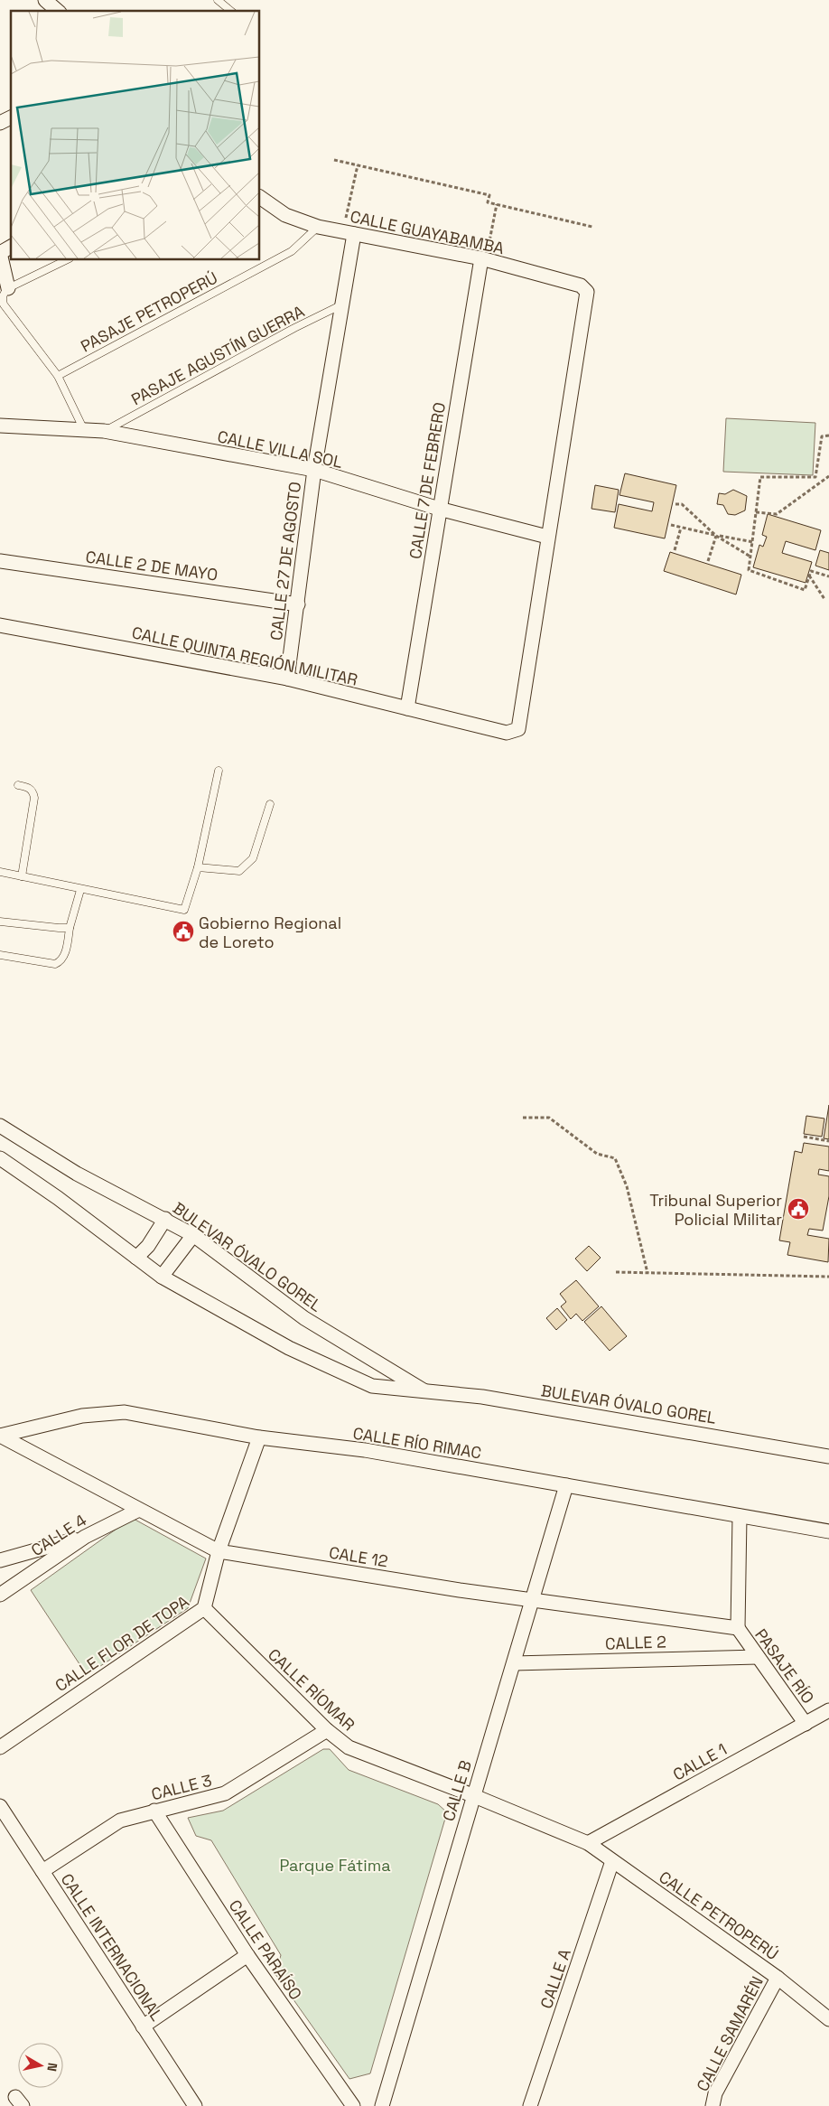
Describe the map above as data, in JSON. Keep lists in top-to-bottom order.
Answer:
{
  "streets": {
    "street": [
      "CALLE GUAYABAMBA",
      "CALLE VILLA SOL",
      "CALLE 7 DE FEBRERO",
      "CALLE 27 DE AGOSTO",
      "CALLE 2 DE MAYO",
      "CALLE QUINTA REGIÓN MILITAR",
      "BULEVAR ÓVALO GOREL",
      "CALLE RÍO RIMAC",
      "CALLE 4",
      "CALE 12",
      "CALLE 2",
      "CALLE FLOR DE TOPA",
      "PASAJE RÍO",
      "CALLE RÍOMAR",
      "CALLE 1",
      "CALLE 3",
      "CALLE B",
      "CALLE PETROPERÚ",
      "CALLE INTERNACIONAL",
      "CALLE PARAÍSO",
      "CALLE A",
      "CALLE SAMARÉN"
    ],
    "lane": ["PASAJE PETROPERÚ", "PASAJE AGUSTÍN GUERRA"]
  },
  "crossings": [
    ["CALLE GUAYABAMBA", "PASAJE PETROPERÚ"],
    ["CALLE GUAYABAMBA", "CALLE VILLA SOL"],
    ["CALLE GUAYABAMBA", "CALLE 7 DE FEBRERO"],
    ["CALLE GUAYABAMBA", "CALLE 27 DE AGOSTO"],
    ["CALLE GUAYABAMBA", "CALLE QUINTA REGIÓN MILITAR"],
    ["PASAJE AGUSTÍN GUERRA", "CALLE VILLA SOL"],
    ["PASAJE AGUSTÍN GUERRA", "CALLE 27 DE AGOSTO"],
    ["CALLE VILLA SOL", "CALLE 7 DE FEBRERO"],
    ["CALLE VILLA SOL", "CALLE 27 DE AGOSTO"],
    ["CALLE VILLA SOL", "CALLE QUINTA REGIÓN MILITAR"],
    ["CALLE 7 DE FEBRERO", "CALLE QUINTA REGIÓN MILITAR"],
    ["CALLE 27 DE AGOSTO", "CALLE 2 DE MAYO"],
    ["CALLE 27 DE AGOSTO", "CALLE QUINTA REGIÓN MILITAR"],
    ["CALLE RÍO RIMAC", "CALE 12"],
    ["CALLE RÍO RIMAC", "CALLE FLOR DE TOPA"],
    ["CALLE RÍO RIMAC", "CALLE B"],
    ["CALLE 4", "CALE 12"],
    ["CALE 12", "CALLE FLOR DE TOPA"],
    ["CALE 12", "PASAJE RÍO"],
    ["CALE 12", "CALLE B"],
    ["CALLE 2", "PASAJE RÍO"],
    ["CALLE 2", "CALLE B"],
    ["CALLE FLOR DE TOPA", "CALLE RÍOMAR"],
    ["PASAJE RÍO", "CALLE 1"],
    ["CALLE RÍOMAR", "CALLE 1"],
    ["CALLE RÍOMAR", "CALLE 3"],
    ["CALLE RÍOMAR", "CALLE B"],
    ["CALLE RÍOMAR", "CALLE PETROPERÚ"],
    ["CALLE 1", "CALLE PETROPERÚ"],
    ["CALLE 3", "CALLE INTERNACIONAL"],
    ["CALLE 3", "CALLE PARAÍSO"],
    ["CALLE PETROPERÚ", "CALLE A"],
    ["CALLE PETROPERÚ", "CALLE SAMARÉN"]
  ],
  "parks": ["Parque Fátima"],
  "places": {
    "public building": ["Gobierno Regional de Loreto", "Tribunal Superior Policial Militar"]
  },
  "north": "right"
}
